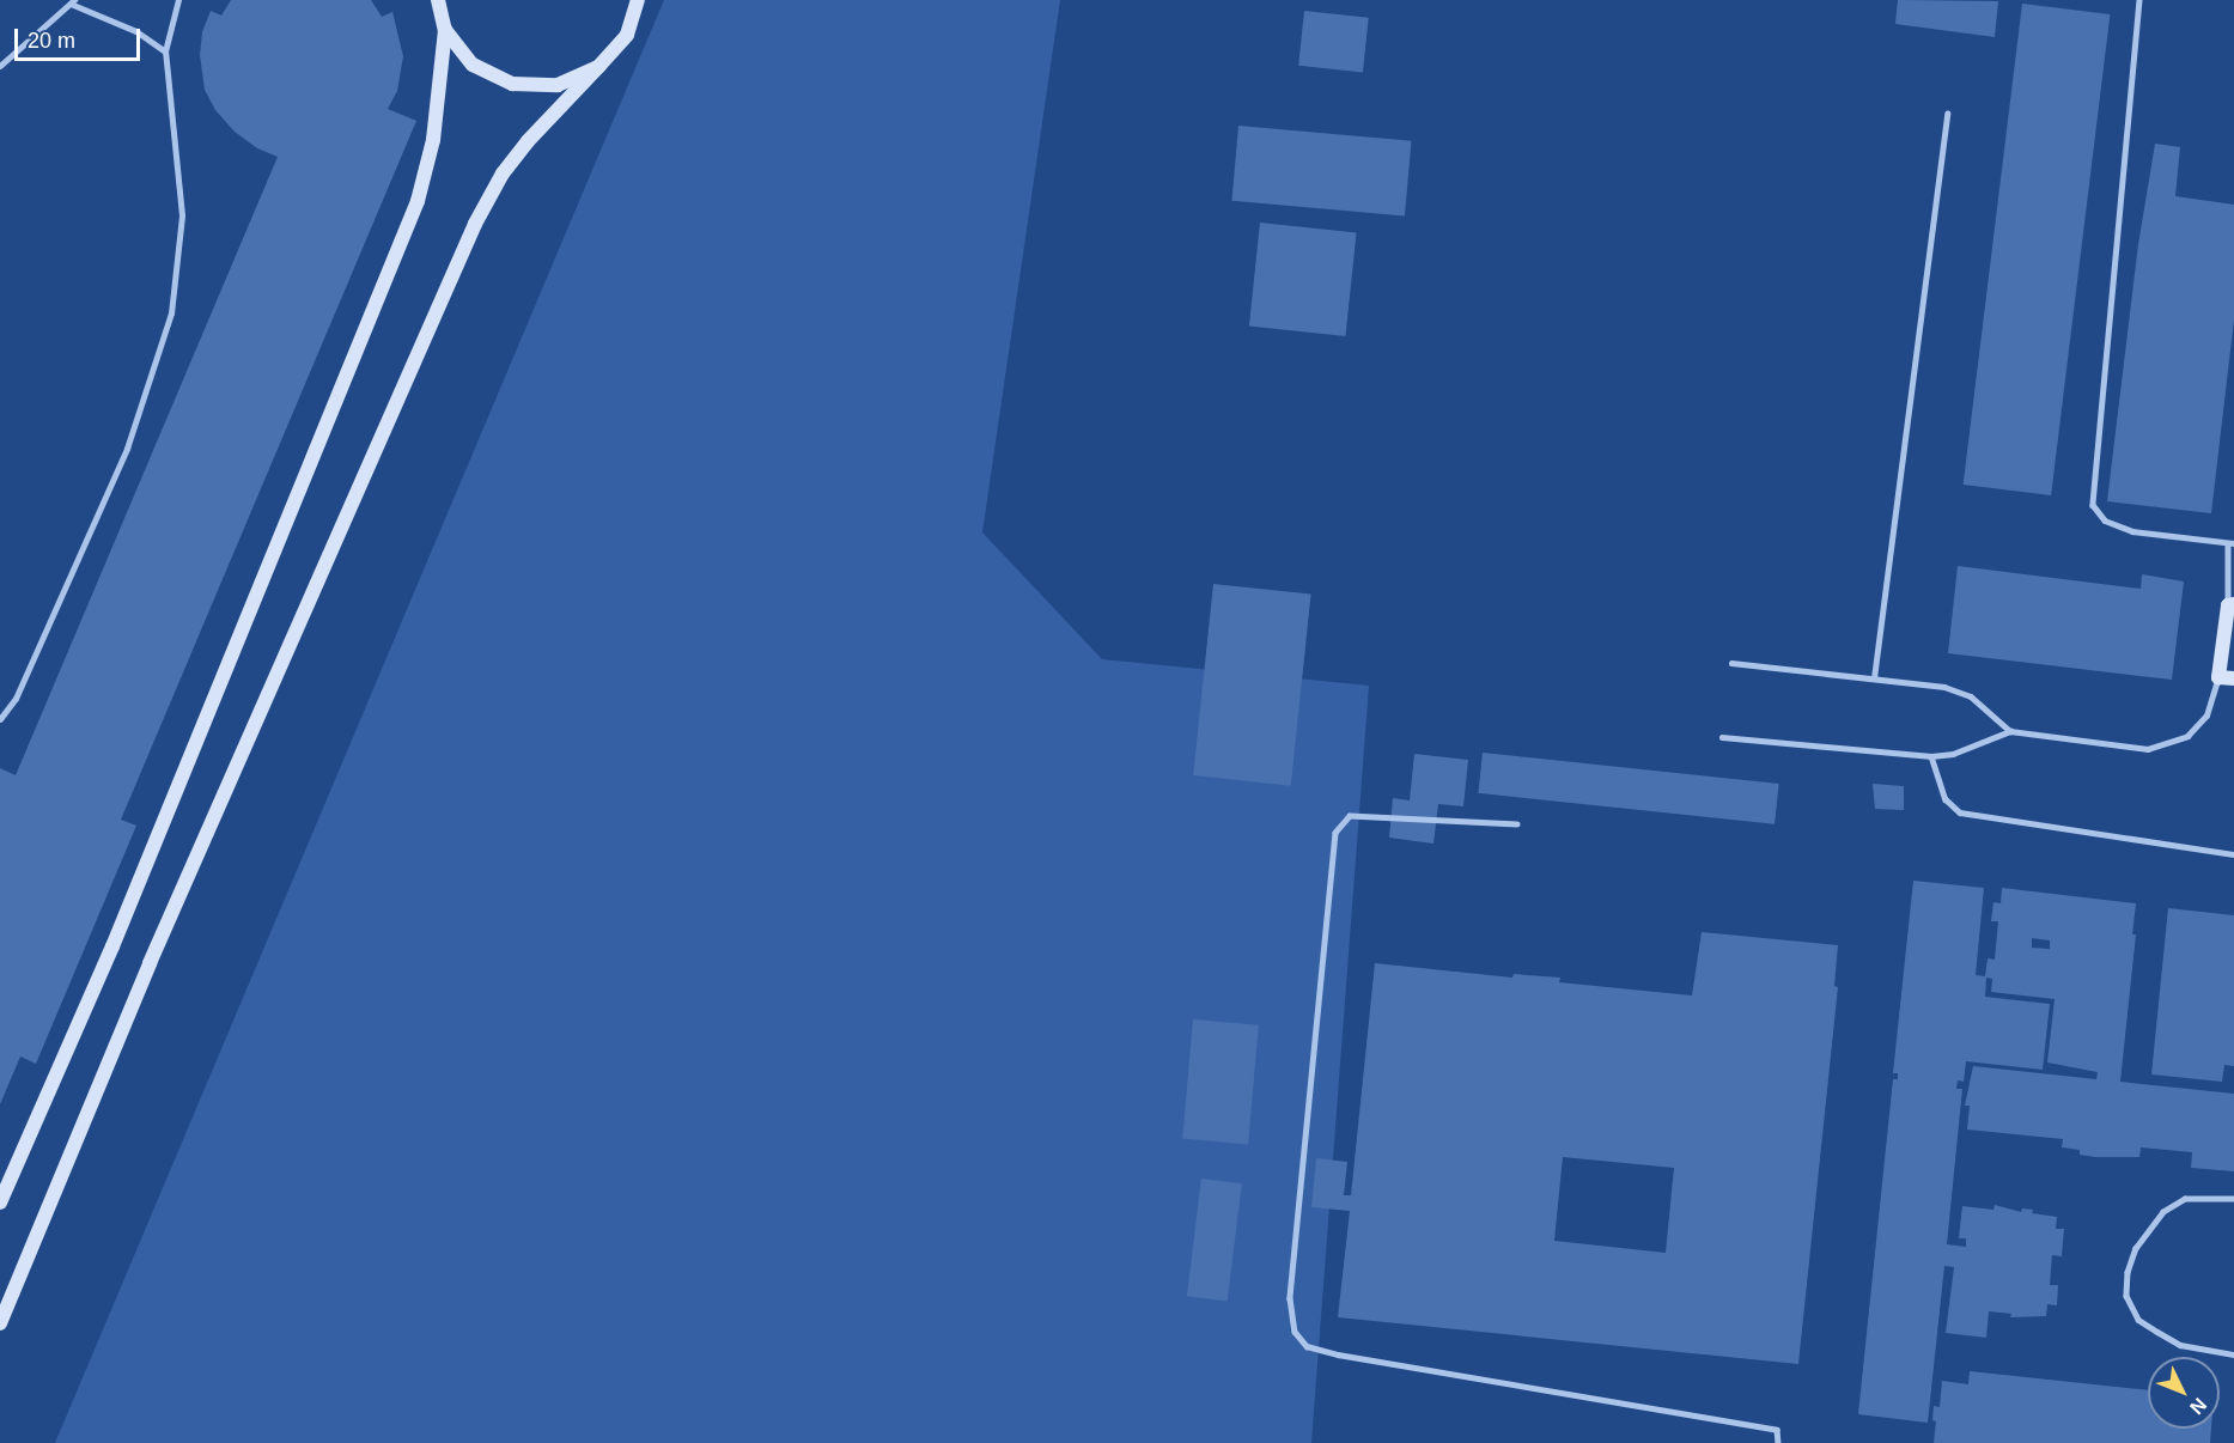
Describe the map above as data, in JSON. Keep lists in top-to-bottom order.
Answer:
{
  "scale_bar": "20 m",
  "north": "bottom right"
}
